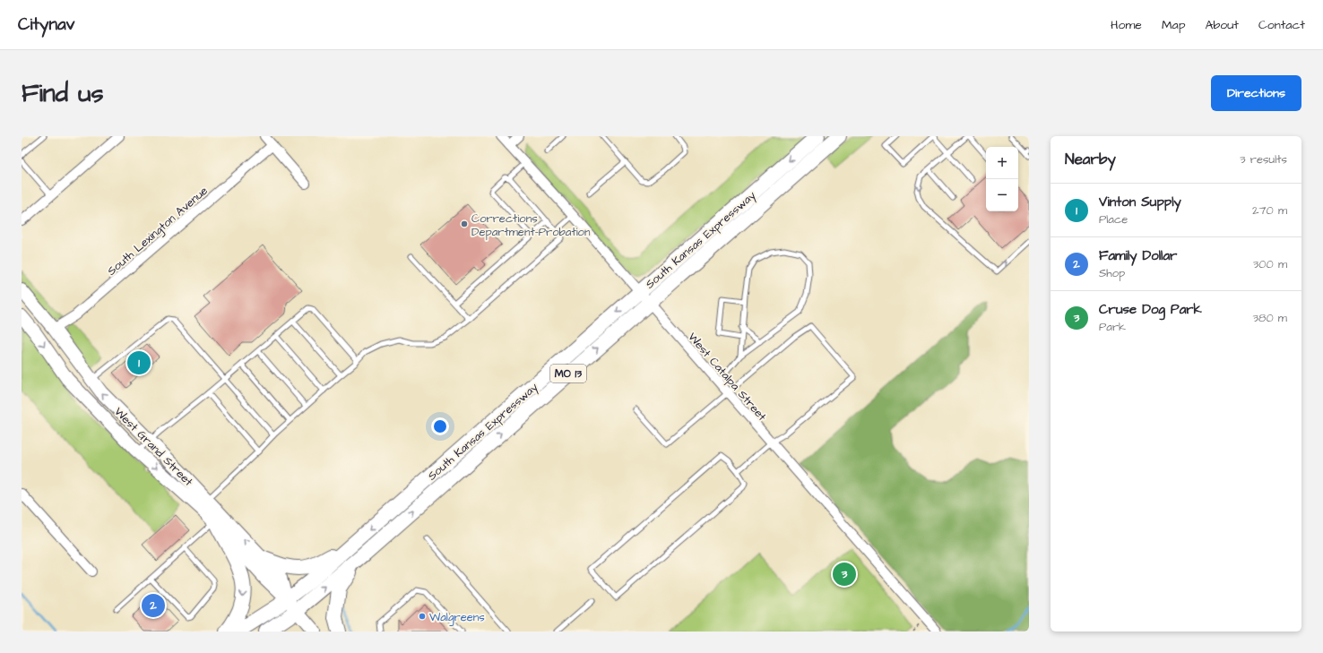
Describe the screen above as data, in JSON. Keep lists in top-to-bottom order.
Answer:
{
  "streets": {
    "main road": ["South Kansas Expressway", "MO 13", "West Grand Street"],
    "street": ["South Lexington Avenue", "West Catalpa Street"]
  },
  "crossings": [
    ["South Lexington Avenue", "West Grand Street"],
    ["South Kansas Expressway", "West Catalpa Street"],
    ["South Kansas Expressway", "West Grand Street"]
  ],
  "places": ["Corrections Department-Probation", "Walgreens"],
  "page": {
    "header": "Citynav",
    "nav": [
      "Home",
      "Map",
      "About",
      "Contact"
    ],
    "buttons": "Directions",
    "title": "Find us",
    "heading": ["Nearby", "3 results"],
    "map_buttons": ["+", "−"],
    "list": [
      {
        "mark": "1",
        "name": "Vinton Supply",
        "note": "Place",
        "value": "270 m"
      },
      {
        "mark": "2",
        "name": "Family Dollar",
        "note": "Shop",
        "value": "300 m"
      },
      {
        "mark": "3",
        "name": "Cruse Dog Park",
        "note": "Park",
        "value": "380 m"
      }
    ],
    "pins": ["1", "3", "2"]
  }
}
